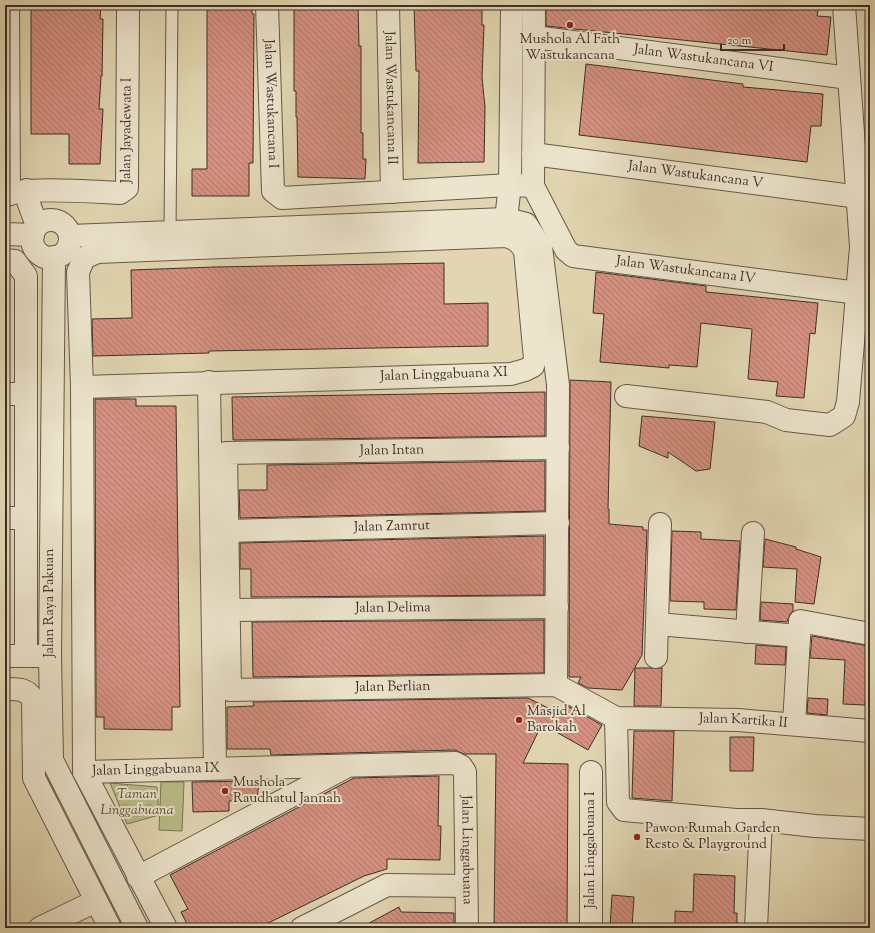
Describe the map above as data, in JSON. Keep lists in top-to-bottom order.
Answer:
{
  "streets": {
    "street": [
      "Jalan Wastukancana VI",
      "Jalan Wastukancana II",
      "Jalan Wastukancana I",
      "Jalan Jayadewata I",
      "Jalan Wastukancana V",
      "Jalan Wastukancana IV",
      "Jalan Linggabuana XI",
      "Jalan Intan",
      "Jalan Zamrut",
      "Jalan Raya Pakuan",
      "Jalan Delima",
      "Jalan Berlian",
      "Jalan Kartika II",
      "Jalan Linggabuana IX",
      "Jalan Linggabuana",
      "Jalan Linggabuana I"
    ]
  },
  "crossings": [
    ["Jalan Wastukancana II", "Jalan Wastukancana I"],
    ["Jalan Intan", "Jalan Zamrut"],
    ["Jalan Delima", "Jalan Berlian"],
    ["Jalan Linggabuana IX", "Jalan Linggabuana"]
  ],
  "parks": ["Taman Linggabuana"],
  "places": [
    "Mushola Al Fath Wastukancana",
    "Masjid Al Barokah",
    "Mushola Raudhatul Jannah",
    "Pawon Rumah Garden Resto & Playground"
  ],
  "scale_bar": "20 m"
}
